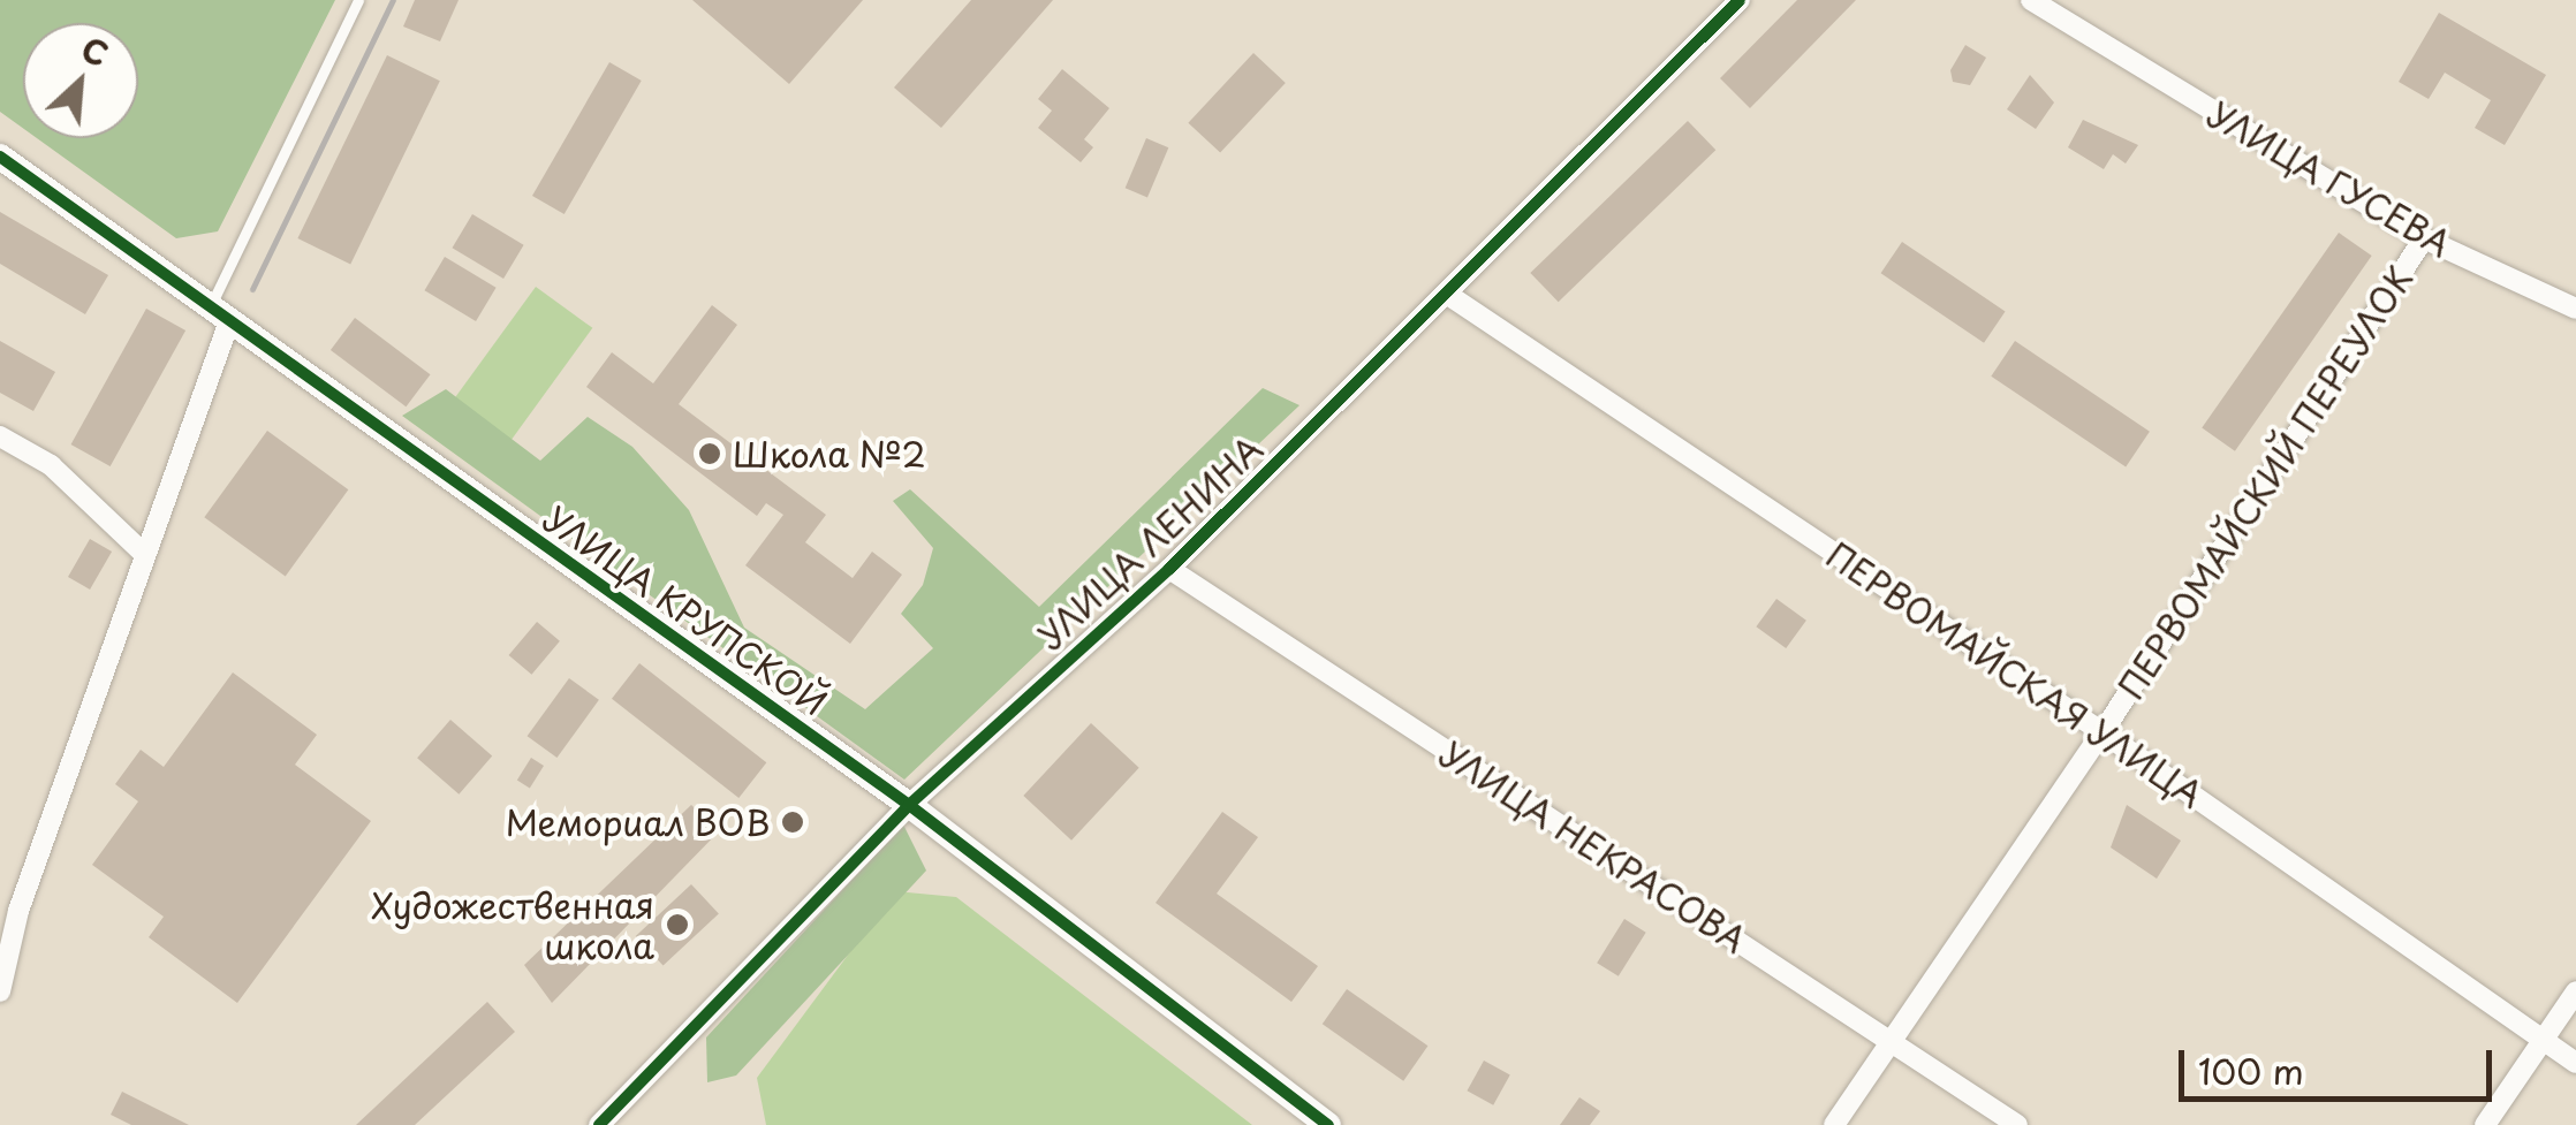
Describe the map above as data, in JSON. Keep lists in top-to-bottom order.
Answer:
{
  "streets": {
    "street": [
      "УЛИЦА ГУСЕВА",
      "ПЕРВОМАЙСКИЙ ПЕРЕУЛОК",
      "УЛИЦА ЛЕНИНА",
      "УЛИЦА КРУПСКОЙ",
      "ПЕРВОМАЙСКАЯ УЛИЦА",
      "УЛИЦА НЕКРАСОВА"
    ]
  },
  "crossings": [
    ["УЛИЦА ГУСЕВА", "ПЕРВОМАЙСКИЙ ПЕРЕУЛОК"],
    ["ПЕРВОМАЙСКИЙ ПЕРЕУЛОК", "ПЕРВОМАЙСКАЯ УЛИЦА"],
    ["ПЕРВОМАЙСКИЙ ПЕРЕУЛОК", "УЛИЦА НЕКРАСОВА"],
    ["УЛИЦА ЛЕНИНА", "УЛИЦА КРУПСКОЙ"],
    ["УЛИЦА ЛЕНИНА", "ПЕРВОМАЙСКАЯ УЛИЦА"],
    ["УЛИЦА ЛЕНИНА", "УЛИЦА НЕКРАСОВА"]
  ],
  "places": ["Школа №2", "Мемориал ВОВ", "Художественная школа"],
  "scale_bar": "100 m",
  "north": "top right"
}
